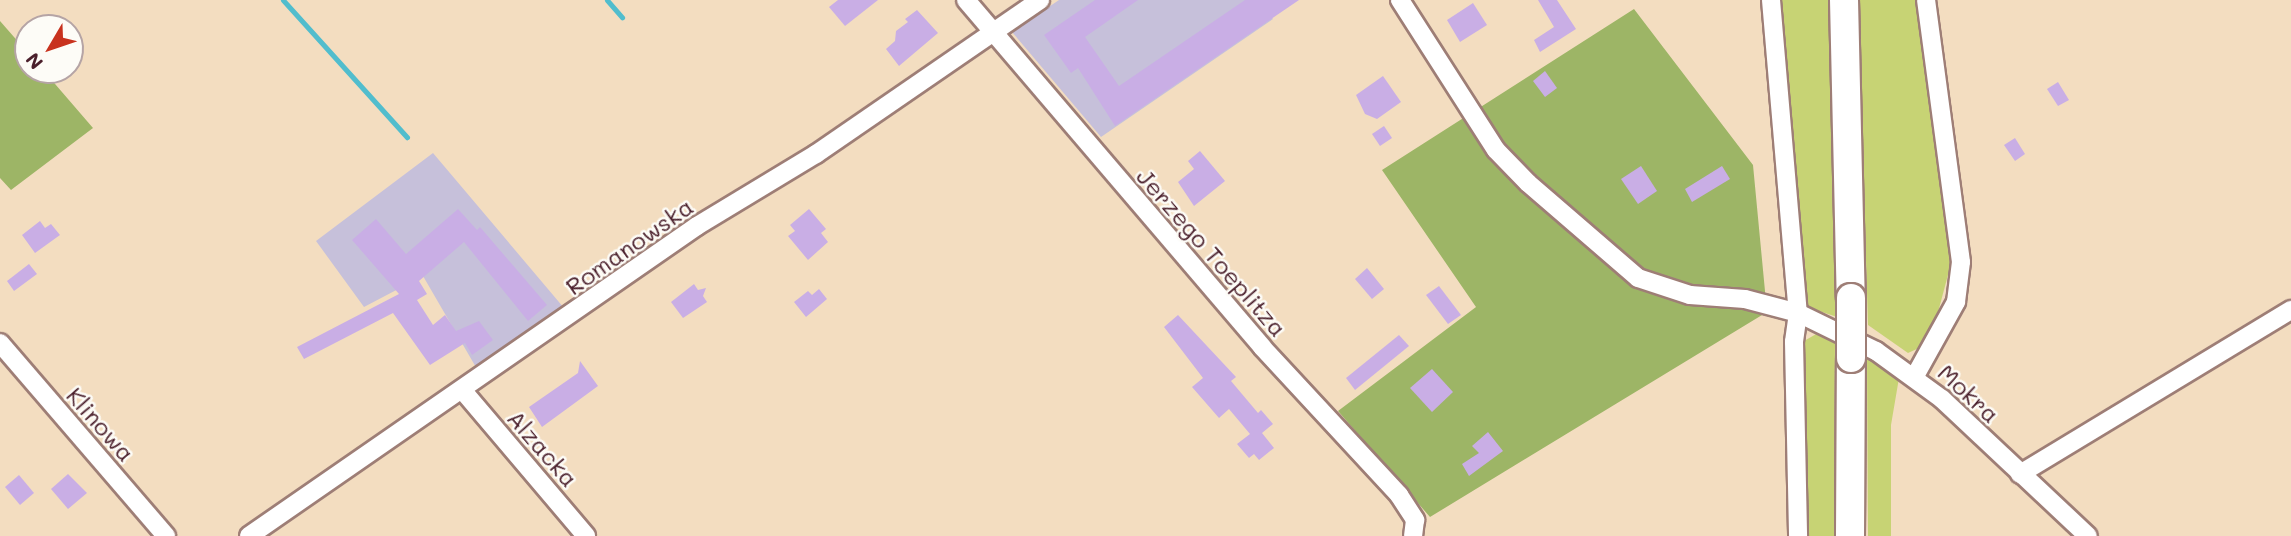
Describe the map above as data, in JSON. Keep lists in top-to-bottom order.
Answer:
{
  "streets": {
    "street": [
      "Romanowska",
      "Jerzego Toeplitza",
      "Mokra",
      "Klinowa",
      "Alzacka"
    ]
  },
  "crossings": [
    ["Romanowska", "Jerzego Toeplitza"],
    ["Romanowska", "Alzacka"]
  ],
  "north": "bottom left"
}
